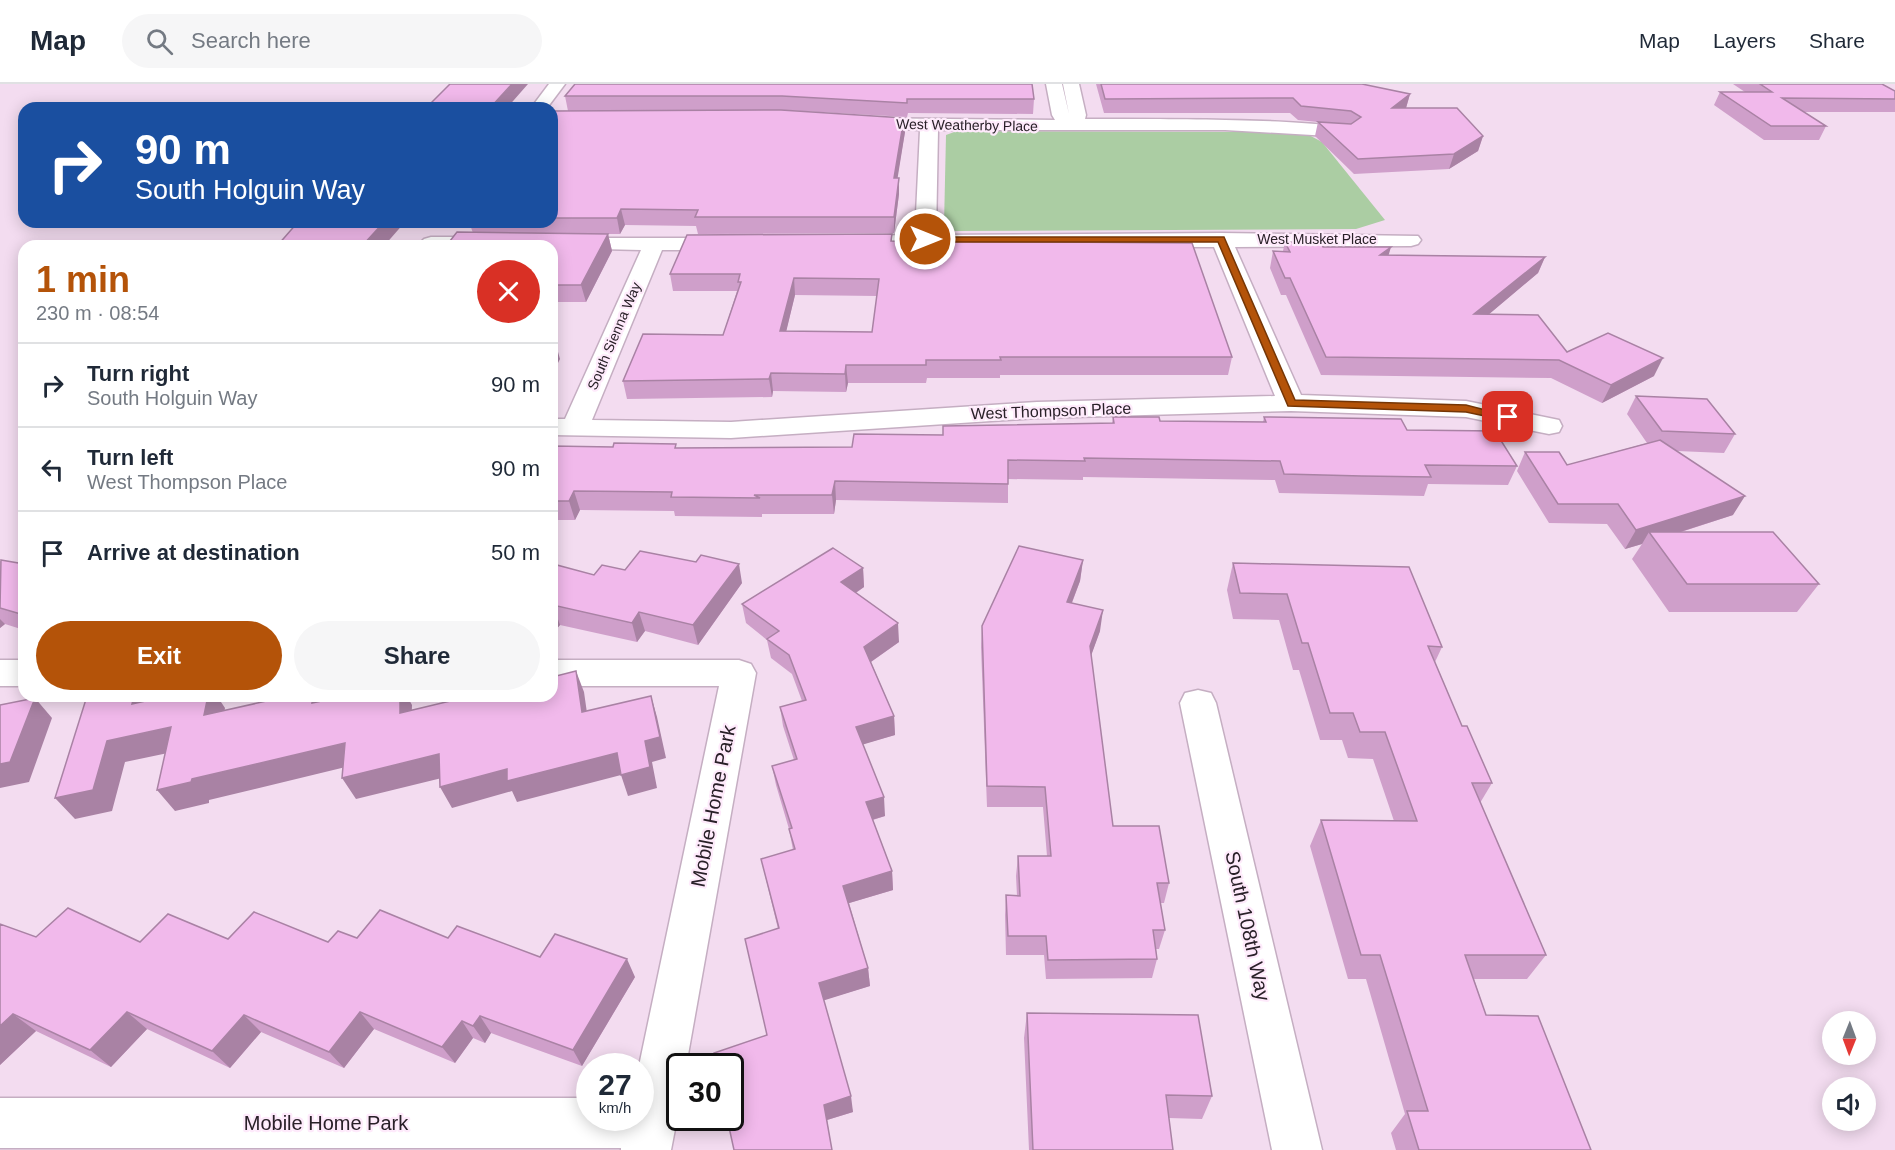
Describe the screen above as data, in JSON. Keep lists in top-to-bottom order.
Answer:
{
  "streets": {
    "street": [
      "West Weatherby Place",
      "West Musket Place",
      "South Sienna Way",
      "West Thompson Place",
      "Mobile Home Park",
      "South 108th Way"
    ]
  },
  "crossings": [
    ["South Sienna Way", "West Thompson Place"]
  ],
  "north": "bottom",
  "page": {
    "header": "Map",
    "search": "Search here",
    "nav": ["Map", "Layers", "Share"],
    "turn": ["90 m", "South Holguin Way"],
    "heading": ["1 min", "230 m · 08:54"],
    "list": [
      {
        "name": "Turn right",
        "note": "South Holguin Way",
        "value": "90 m"
      },
      {
        "name": "Turn left",
        "note": "West Thompson Place",
        "value": "90 m"
      },
      {
        "name": "Arrive at destination",
        "value": "50 m"
      }
    ],
    "buttons": ["Exit", "Share"],
    "speed": "27 km/h",
    "limit": "30"
  }
}
